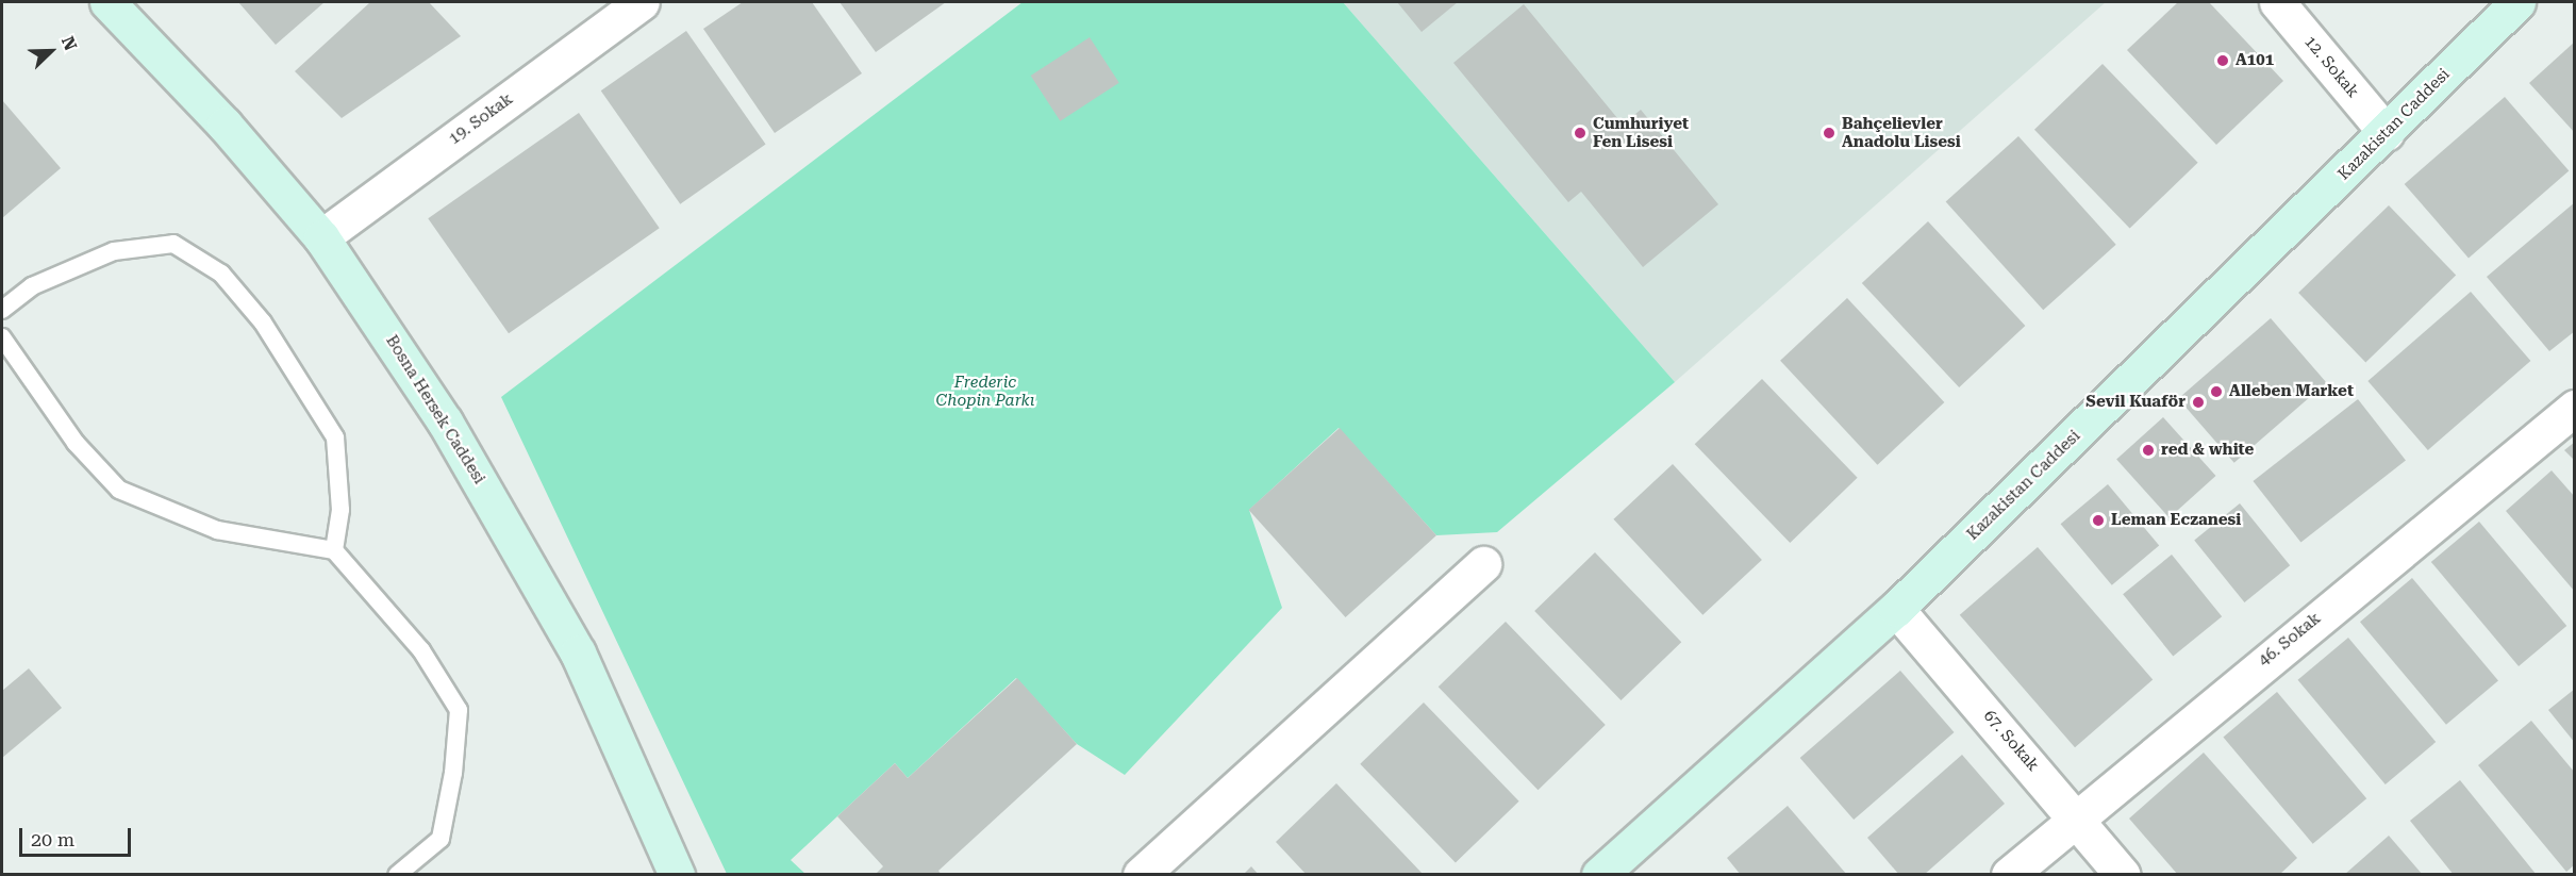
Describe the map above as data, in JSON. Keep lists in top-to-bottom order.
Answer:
{
  "streets": {
    "main road": ["Kazakistan Caddesi", "Bosna Hersek Caddesi"],
    "street": [
      "12. Sokak",
      "19. Sokak",
      "46. Sokak",
      "67. Sokak"
    ]
  },
  "crossings": [
    ["12. Sokak", "Kazakistan Caddesi"],
    ["19. Sokak", "Bosna Hersek Caddesi"],
    ["Kazakistan Caddesi", "67. Sokak"],
    ["46. Sokak", "67. Sokak"]
  ],
  "parks": ["Frederic Chopin Parkı"],
  "places": [
    "A101",
    "Cumhuriyet Fen Lisesi",
    "Bahçelievler Anadolu Lisesi",
    "Alleben Market",
    "Sevil Kuaför",
    "red & white",
    "Leman Eczanesi"
  ],
  "scale_bar": "20 m",
  "north": "top right"
}
